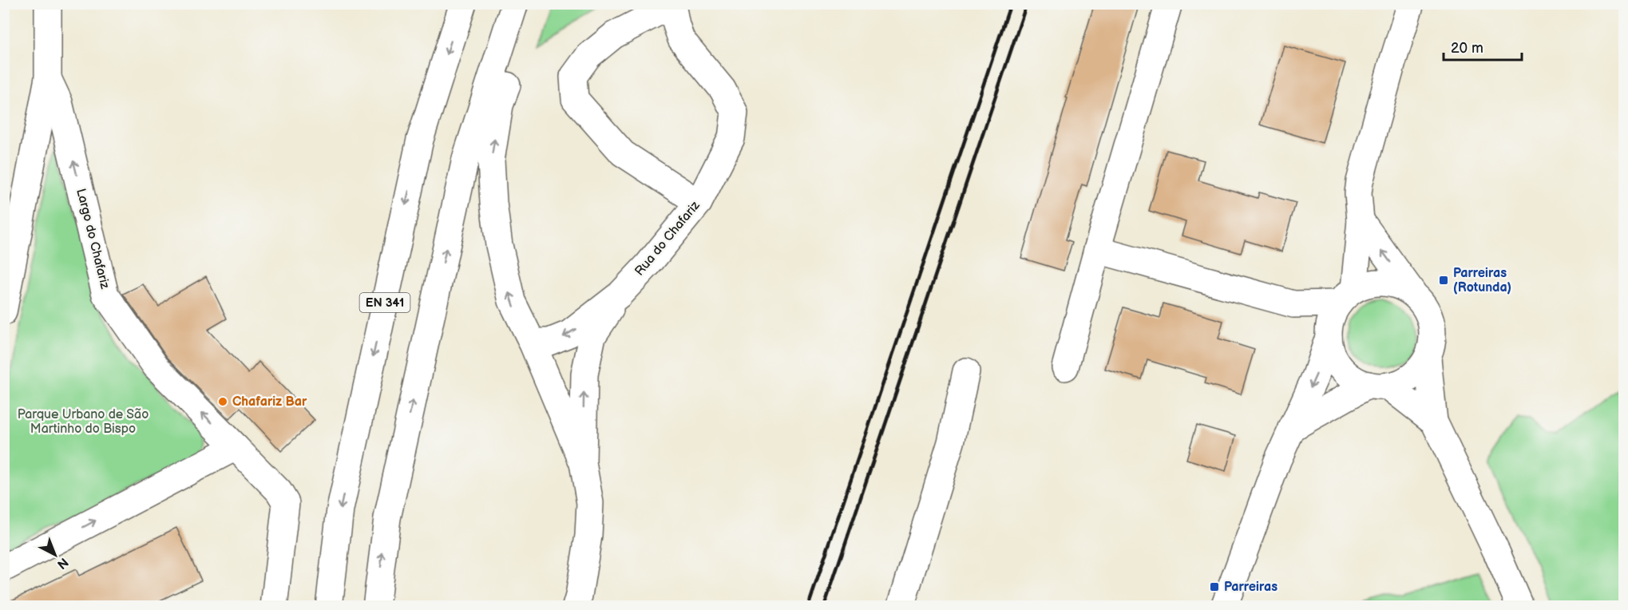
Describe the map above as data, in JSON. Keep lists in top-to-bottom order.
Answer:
{
  "streets": {
    "main road": ["Largo do Chafariz", "Rua do Chafariz", "EN 341"]
  },
  "one_way": ["Largo do Chafariz"],
  "parks": ["Parque Urbano de São Martinho do Bispo"],
  "places": {
    "transit": ["Parreiras (Rotunda)", "Parreiras"],
    "other": ["Chafariz Bar"]
  },
  "scale_bar": "20 m",
  "north": "bottom right"
}
